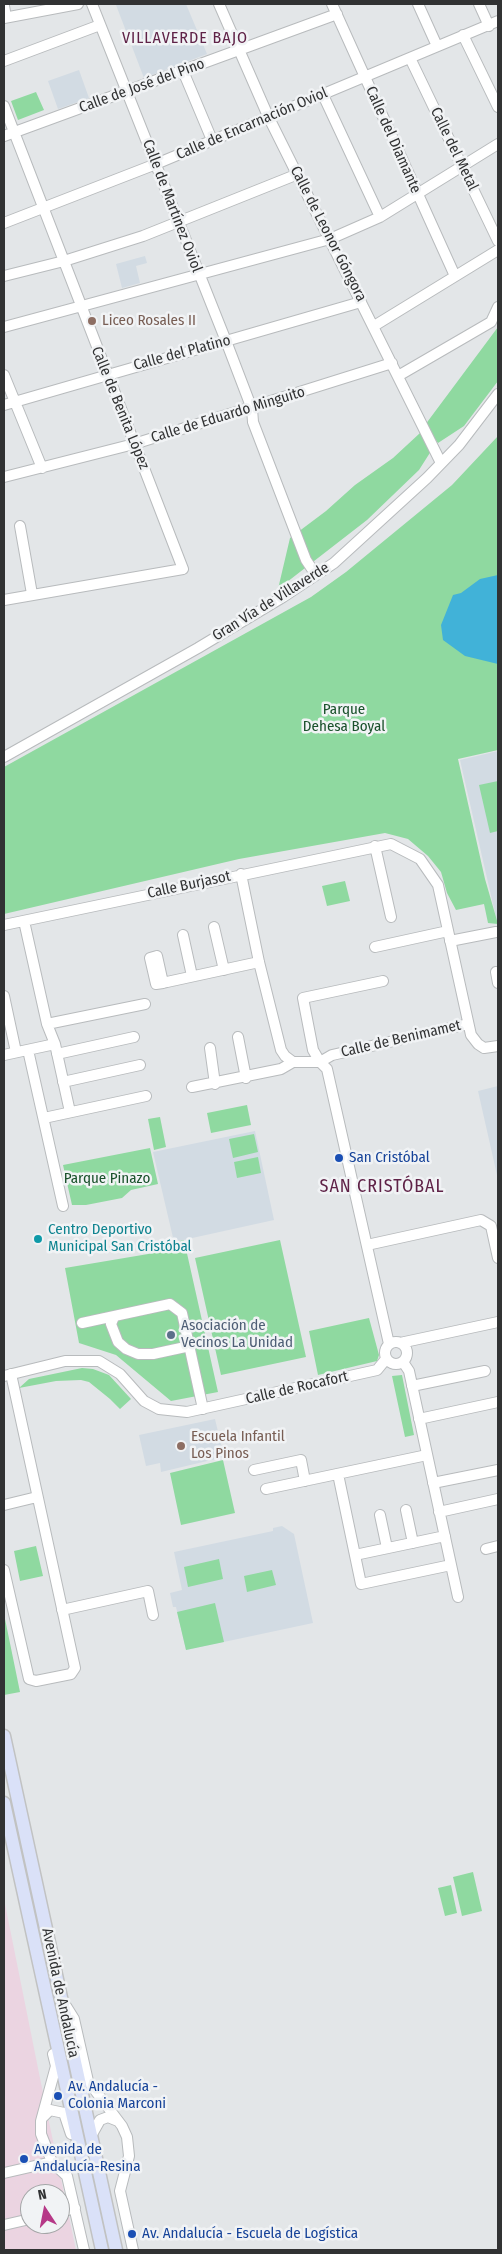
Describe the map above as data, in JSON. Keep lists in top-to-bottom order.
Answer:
{
  "streets": {
    "main road": ["Avenida de Andalucía"],
    "street": [
      "Calle de José del Pino",
      "Calle de Encarnación Oviol",
      "Calle del Diamante",
      "Calle del Metal",
      "Calle de Martínez Oviol",
      "Calle de Leonor Góngora",
      "Calle del Platino",
      "Calle de Benita López",
      "Calle de Eduardo Minguito",
      "Gran Vía de Villaverde",
      "Calle Burjasot",
      "Calle de Benimamet",
      "Calle de Rocafort"
    ]
  },
  "crossings": [
    ["Calle de José del Pino", "Calle del Diamante"],
    ["Calle de José del Pino", "Calle de Martínez Oviol"],
    ["Calle de José del Pino", "Calle de Leonor Góngora"],
    ["Calle de José del Pino", "Calle de Benita López"],
    ["Calle de Encarnación Oviol", "Calle del Diamante"],
    ["Calle de Encarnación Oviol", "Calle del Metal"],
    ["Calle de Encarnación Oviol", "Calle de Martínez Oviol"],
    ["Calle de Encarnación Oviol", "Calle de Leonor Góngora"],
    ["Calle de Encarnación Oviol", "Calle de Benita López"],
    ["Calle de Martínez Oviol", "Calle del Platino"],
    ["Calle de Martínez Oviol", "Calle de Eduardo Minguito"],
    ["Calle de Martínez Oviol", "Gran Vía de Villaverde"],
    ["Calle de Leonor Góngora", "Calle del Platino"],
    ["Calle de Leonor Góngora", "Calle de Eduardo Minguito"],
    ["Calle de Leonor Góngora", "Gran Vía de Villaverde"],
    ["Calle del Platino", "Calle de Benita López"],
    ["Calle de Benita López", "Calle de Eduardo Minguito"],
    ["Calle Burjasot", "Calle de Benimamet"]
  ],
  "districts": ["VILLAVERDE BAJO", "SAN CRISTÓBAL"],
  "parks": ["Parque Dehesa Boyal", "Parque Pinazo"],
  "places": [
    "Liceo Rosales II",
    "San Cristóbal",
    "Centro Deportivo Municipal San Cristóbal",
    "Asociación de Vecinos La Unidad",
    "Escuela Infantil Los Pinos",
    "Av. Andalucía - Colonia Marconi",
    "Avenida de Andalucía-Resina",
    "Av. Andalucía - Escuela de Logística"
  ],
  "north": "top"
}
